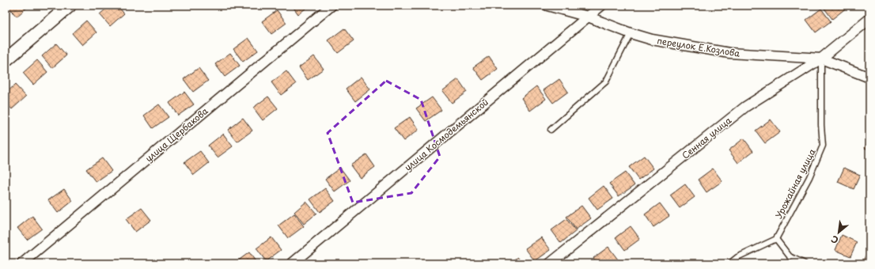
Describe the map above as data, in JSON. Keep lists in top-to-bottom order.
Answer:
{
  "streets": {
    "street": [
      "переулок Е.Козлова",
      "улица Щербакова",
      "улица Космодемьянской",
      "Сенная улица"
    ],
    "lane": ["Урожайная улица"]
  },
  "crossings": [
    ["переулок Е.Козлова", "улица Космодемьянской"],
    ["переулок Е.Козлова", "Сенная улица"],
    ["переулок Е.Козлова", "Урожайная улица"],
    ["Сенная улица", "Урожайная улица"]
  ],
  "north": "bottom left"
}
